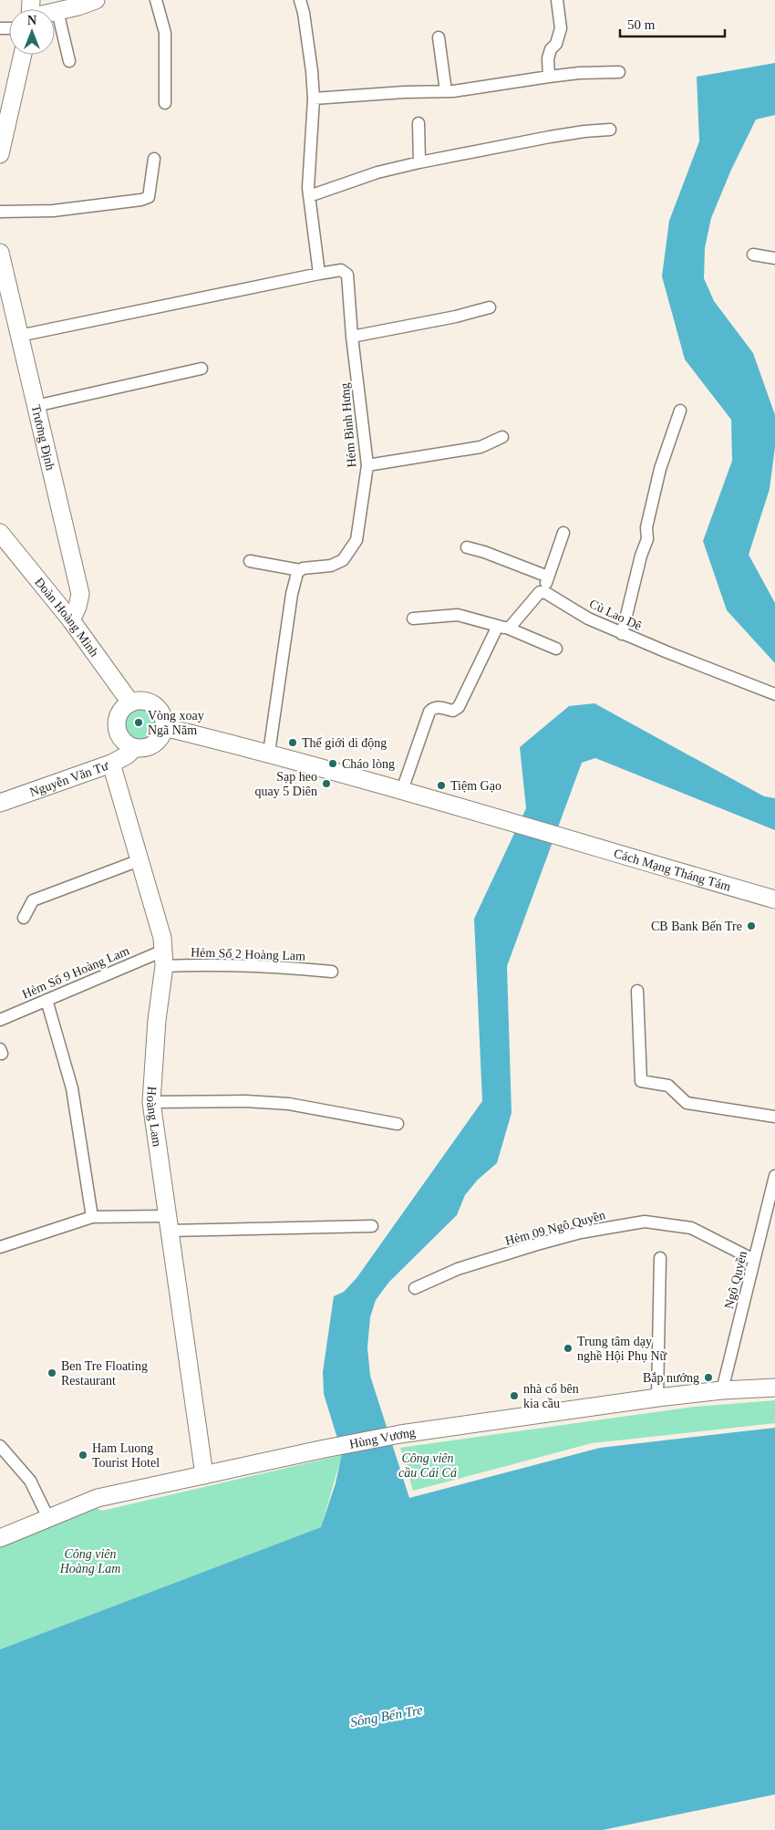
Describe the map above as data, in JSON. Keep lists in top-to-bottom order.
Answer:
{
  "streets": {
    "street": [
      "Hẻm Bình Hưng",
      "Trương Định",
      "Cù Lao Dê",
      "Đoàn Hoàng Minh",
      "Nguyễn Văn Tư",
      "Cách Mạng Tháng Tám",
      "Hẻm Số 2 Hoàng Lam",
      "Hẻm Số 9 Hoàng Lam",
      "Hoàng Lam",
      "Hẻm 09 Ngô Quyền",
      "Ngô Quyền",
      "Hùng Vương"
    ]
  },
  "crossings": [
    ["Trương Định", "Đoàn Hoàng Minh"],
    ["Đoàn Hoàng Minh", "Nguyễn Văn Tư"],
    ["Nguyễn Văn Tư", "Hoàng Lam"],
    ["Hẻm Số 2 Hoàng Lam", "Hẻm Số 9 Hoàng Lam"],
    ["Hẻm Số 2 Hoàng Lam", "Hoàng Lam"],
    ["Hẻm Số 9 Hoàng Lam", "Hoàng Lam"],
    ["Hoàng Lam", "Hùng Vương"],
    ["Hẻm 09 Ngô Quyền", "Ngô Quyền"],
    ["Ngô Quyền", "Hùng Vương"]
  ],
  "water": ["Sông Bến Tre"],
  "parks": ["Công viên cầu Cái Cá", "Công viên Hoàng Lam"],
  "places": [
    "Vòng xoay Ngã Năm",
    "Thế giới di động",
    "Cháo lòng",
    "Sạp heo quay 5 Diên",
    "Tiệm Gạo",
    "CB Bank Bến Tre",
    "Trung tâm dạy nghề Hội Phụ Nữ",
    "Ben Tre Floating Restaurant",
    "Bắp nướng",
    "nhà cổ bên kia cầu",
    "Ham Luong Tourist Hotel"
  ],
  "scale_bar": "50 m",
  "north": "top"
}
